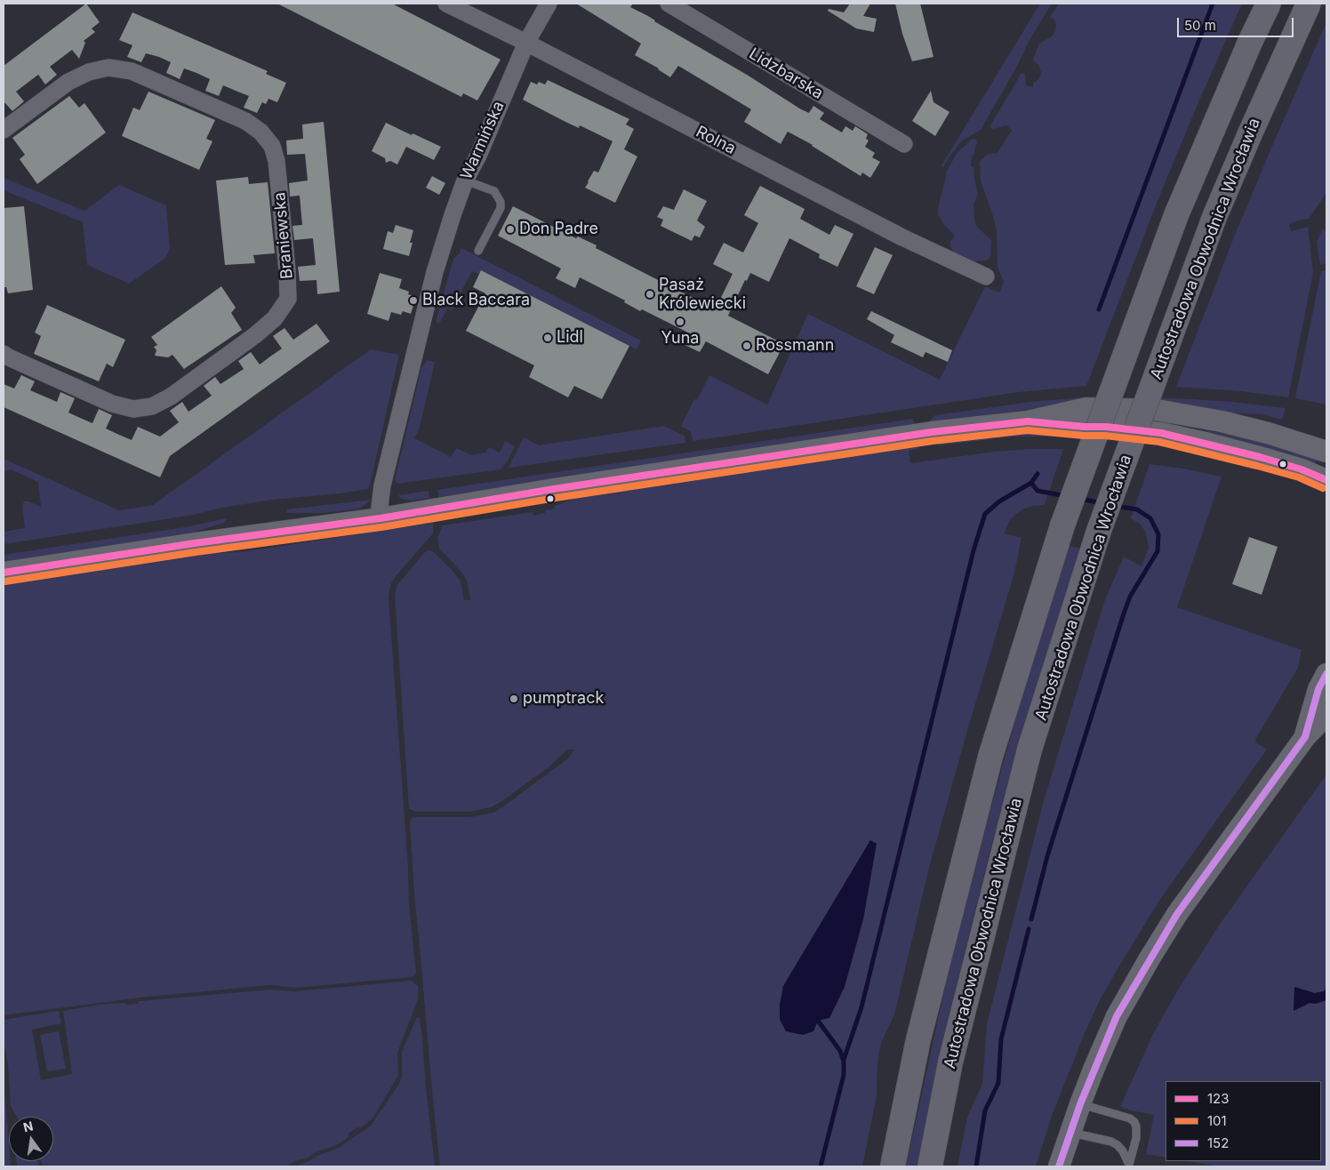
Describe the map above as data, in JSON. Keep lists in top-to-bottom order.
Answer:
{
  "streets": {
    "highway": ["Autostradowa Obwodnica Wrocławia"],
    "street": [
      "Lidzbarska",
      "Warmińska",
      "Rolna",
      "Braniewska"
    ]
  },
  "crossings": [
    ["Warmińska", "Rolna"]
  ],
  "places": [
    "Don Padre",
    "Pasaż Królewiecki",
    "Black Baccara",
    "Yuna",
    "Lidl",
    "Rossmann",
    "pumptrack"
  ],
  "lines": ["transit line 123", "transit line 101", "transit line 152"],
  "legend": ["123", "101", "152"],
  "scale_bar": "50 m",
  "north": "top"
}
